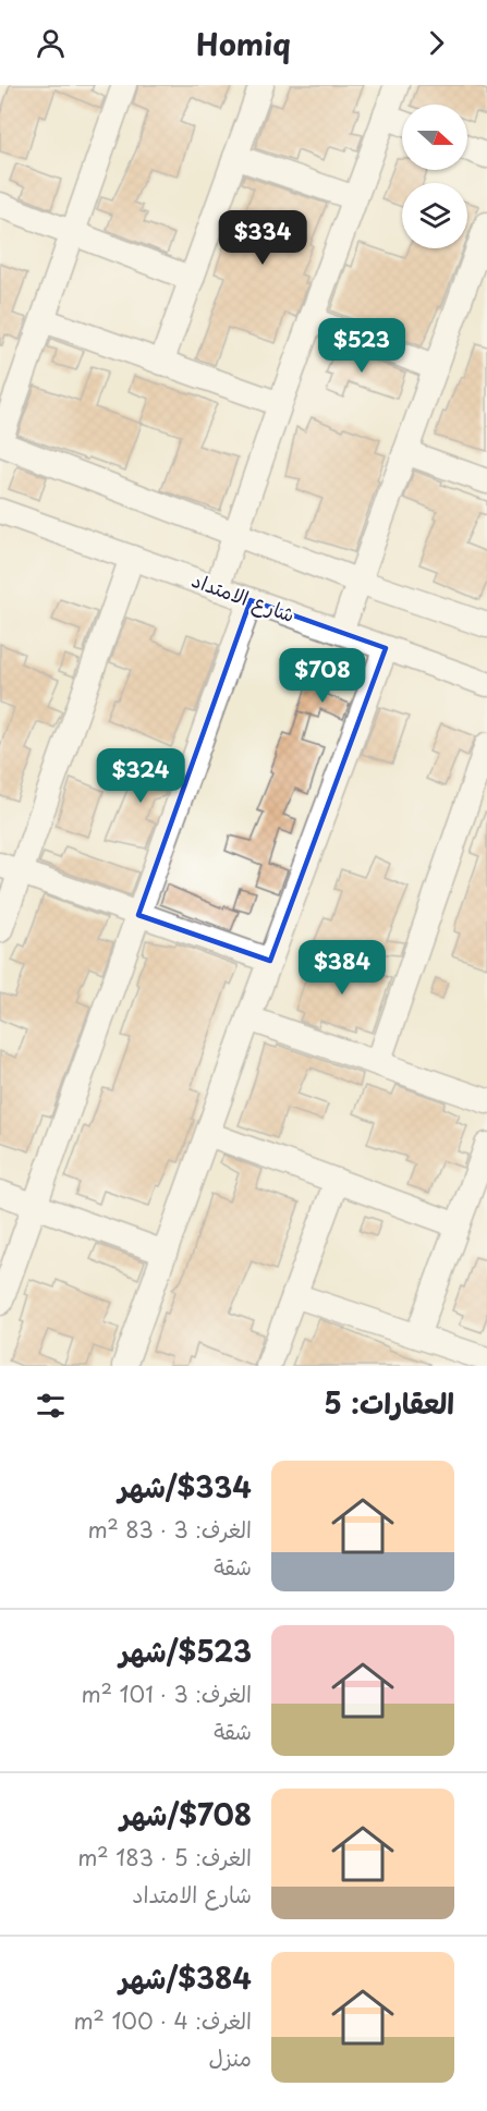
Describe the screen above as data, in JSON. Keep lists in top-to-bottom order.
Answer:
{
  "streets": {
    "street": ["شارع الامتداد"]
  },
  "north": "right",
  "page": {
    "header": "Homiq",
    "price": [
      "$334",
      "$523",
      "$708",
      "$324",
      "$384"
    ],
    "heading": "العقارات: 5",
    "list": [
      {
        "name": "$334/شهر",
        "note": "الغرف: 3 · 83 m² · شقة"
      },
      {
        "name": "$523/شهر",
        "note": "الغرف: 3 · 101 m² · شقة"
      },
      {
        "name": "$708/شهر",
        "note": "الغرف: 5 · 183 m² · شارع الامتداد"
      },
      {
        "name": "$384/شهر",
        "note": "الغرف: 4 · 100 m² · منزل"
      }
    ]
  }
}
